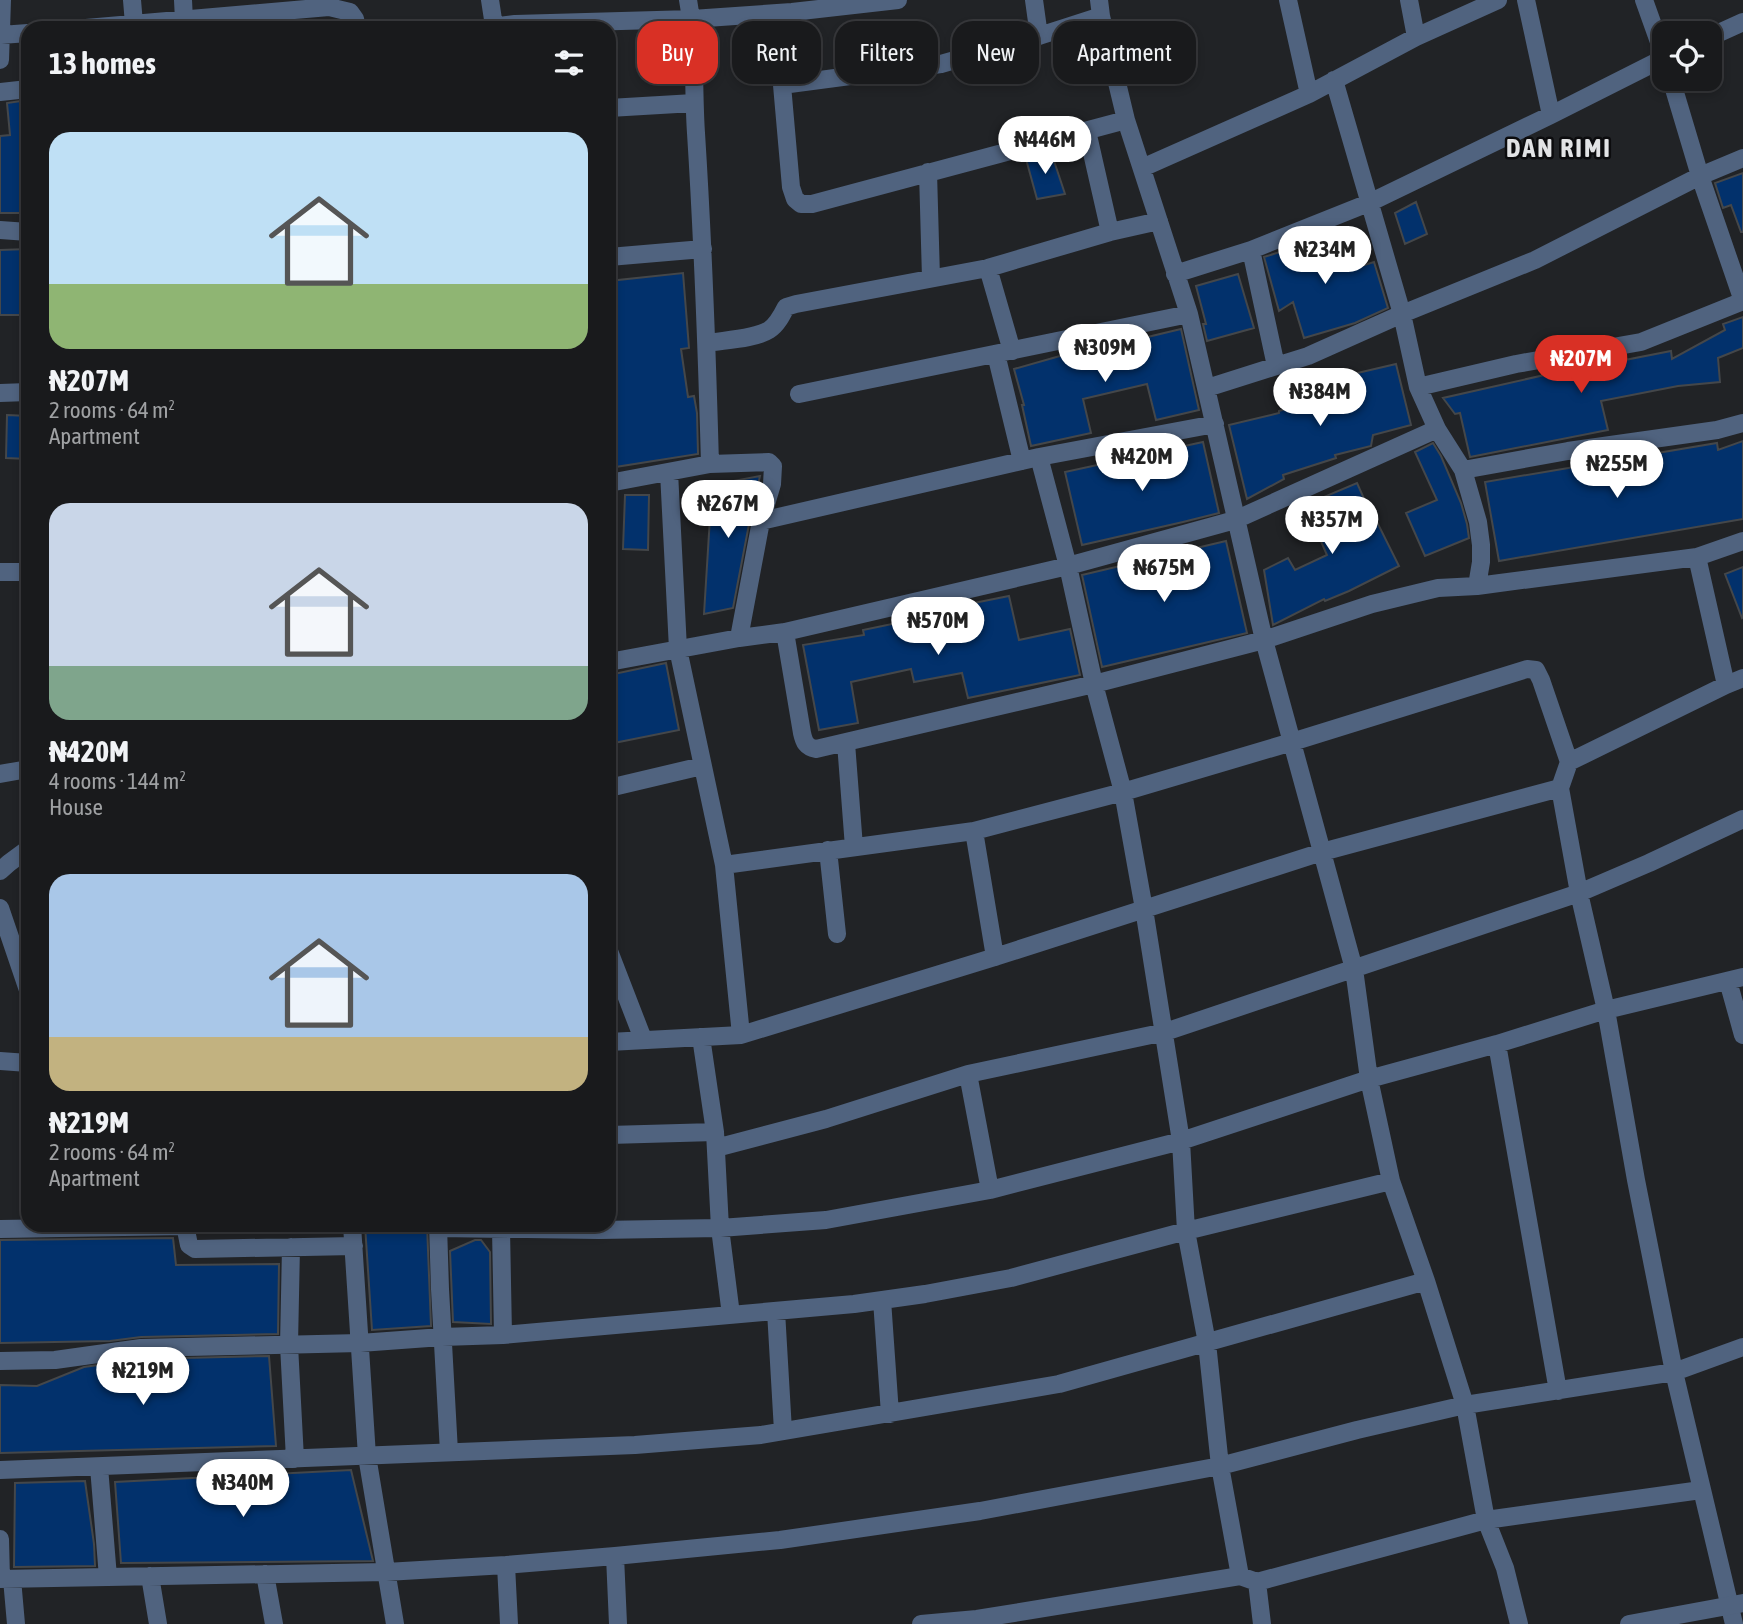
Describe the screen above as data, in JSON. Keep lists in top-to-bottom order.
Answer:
{
  "districts": ["DAN RIMI"],
  "page": {
    "chip": [
      "Buy",
      "Rent",
      "Filters",
      "New",
      "Apartment"
    ],
    "heading": "13 homes",
    "list": [
      {
        "name": "₦207M",
        "note": "2 rooms · 64 m² · Apartment"
      },
      {
        "name": "₦420M",
        "note": "4 rooms · 144 m² · House"
      },
      {
        "name": "₦219M",
        "note": "2 rooms · 64 m² · Apartment"
      }
    ],
    "price": [
      "₦446M",
      "₦234M",
      "₦309M",
      "₦207M",
      "₦384M",
      "₦420M",
      "₦255M",
      "₦267M",
      "₦357M",
      "₦675M",
      "₦570M",
      "₦219M",
      "₦340M"
    ]
  }
}
